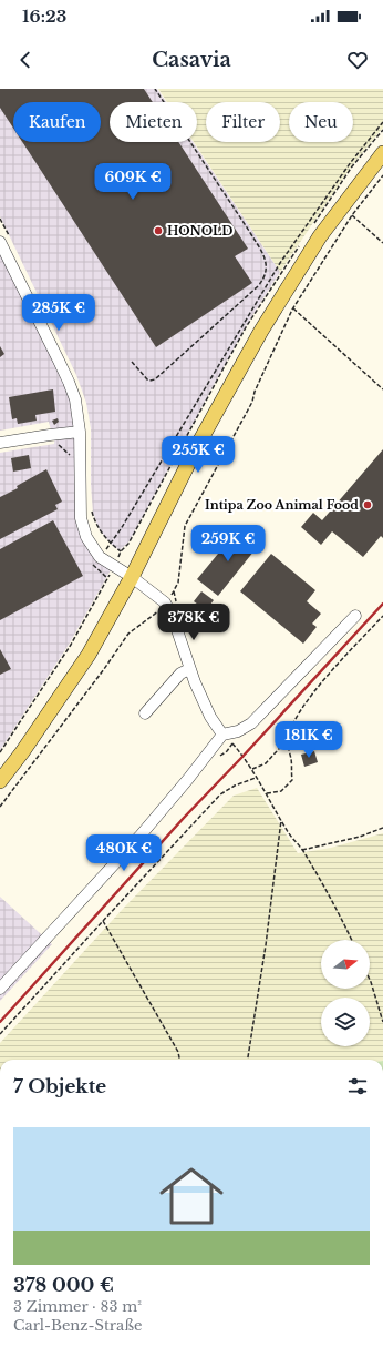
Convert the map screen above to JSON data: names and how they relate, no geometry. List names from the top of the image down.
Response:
{
  "places": ["HONOLD", "Intipa Zoo Animal Food"],
  "north": "right",
  "page": {
    "status": "16:23",
    "header": "Casavia",
    "chip": [
      "Kaufen",
      "Mieten",
      "Filter",
      "Neu"
    ],
    "price": [
      "609K €",
      "285K €",
      "255K €",
      "259K €",
      "378K €",
      "181K €",
      "480K €"
    ],
    "heading": "7 Objekte",
    "list": [
      {
        "name": "378 000 €",
        "note": "3 Zimmer · 83 m² · Carl-Benz-Straße"
      }
    ]
  }
}
